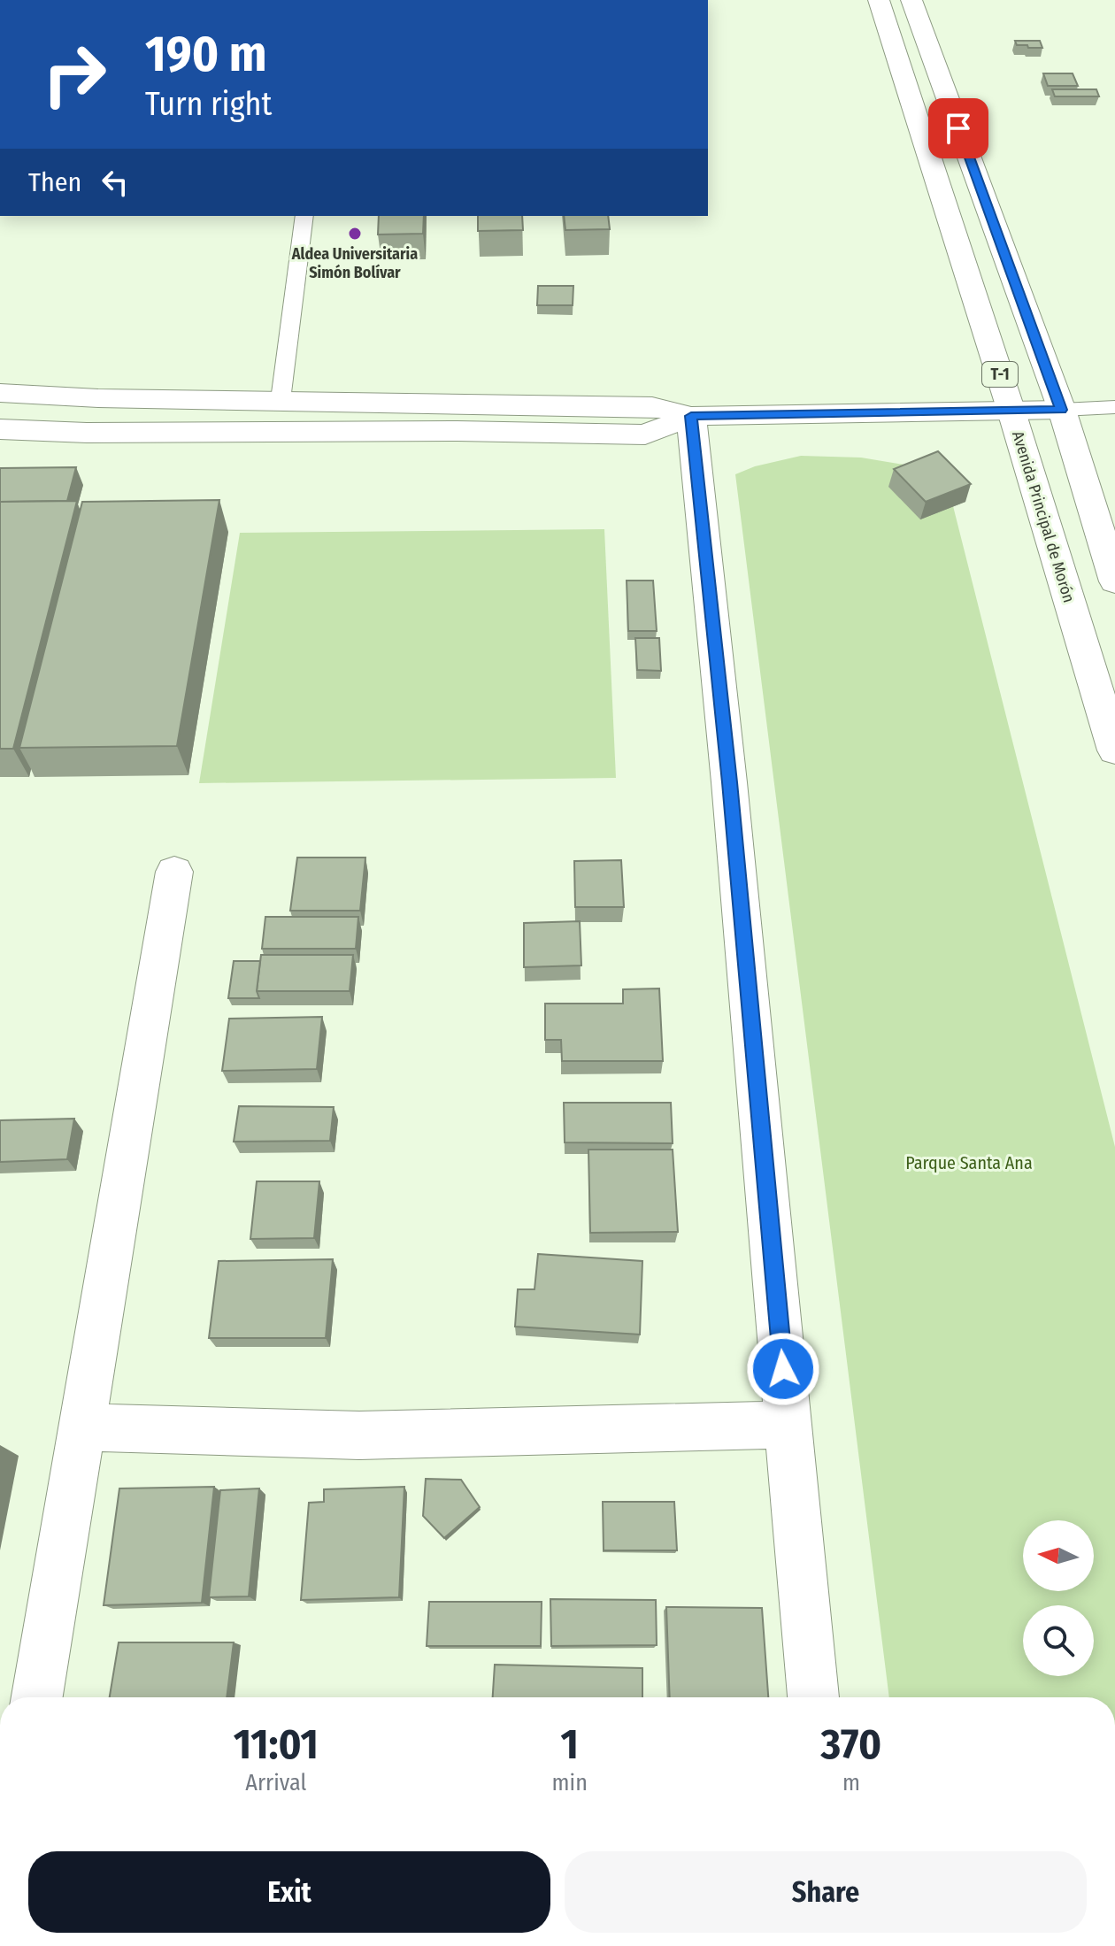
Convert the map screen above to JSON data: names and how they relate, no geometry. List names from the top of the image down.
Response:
{
  "streets": {
    "street": ["T-1", "Avenida Principal de Morón"]
  },
  "parks": ["Parque Santa Ana"],
  "places": ["Aldea Universitaria Simón Bolívar"],
  "north": "left",
  "page": {
    "turn": ["190 m", "Turn right"],
    "then": "Then",
    "eta": [
      "11:01",
      "Arrival",
      "1",
      "min",
      "370",
      "m"
    ],
    "buttons": ["Exit", "Share"]
  }
}
